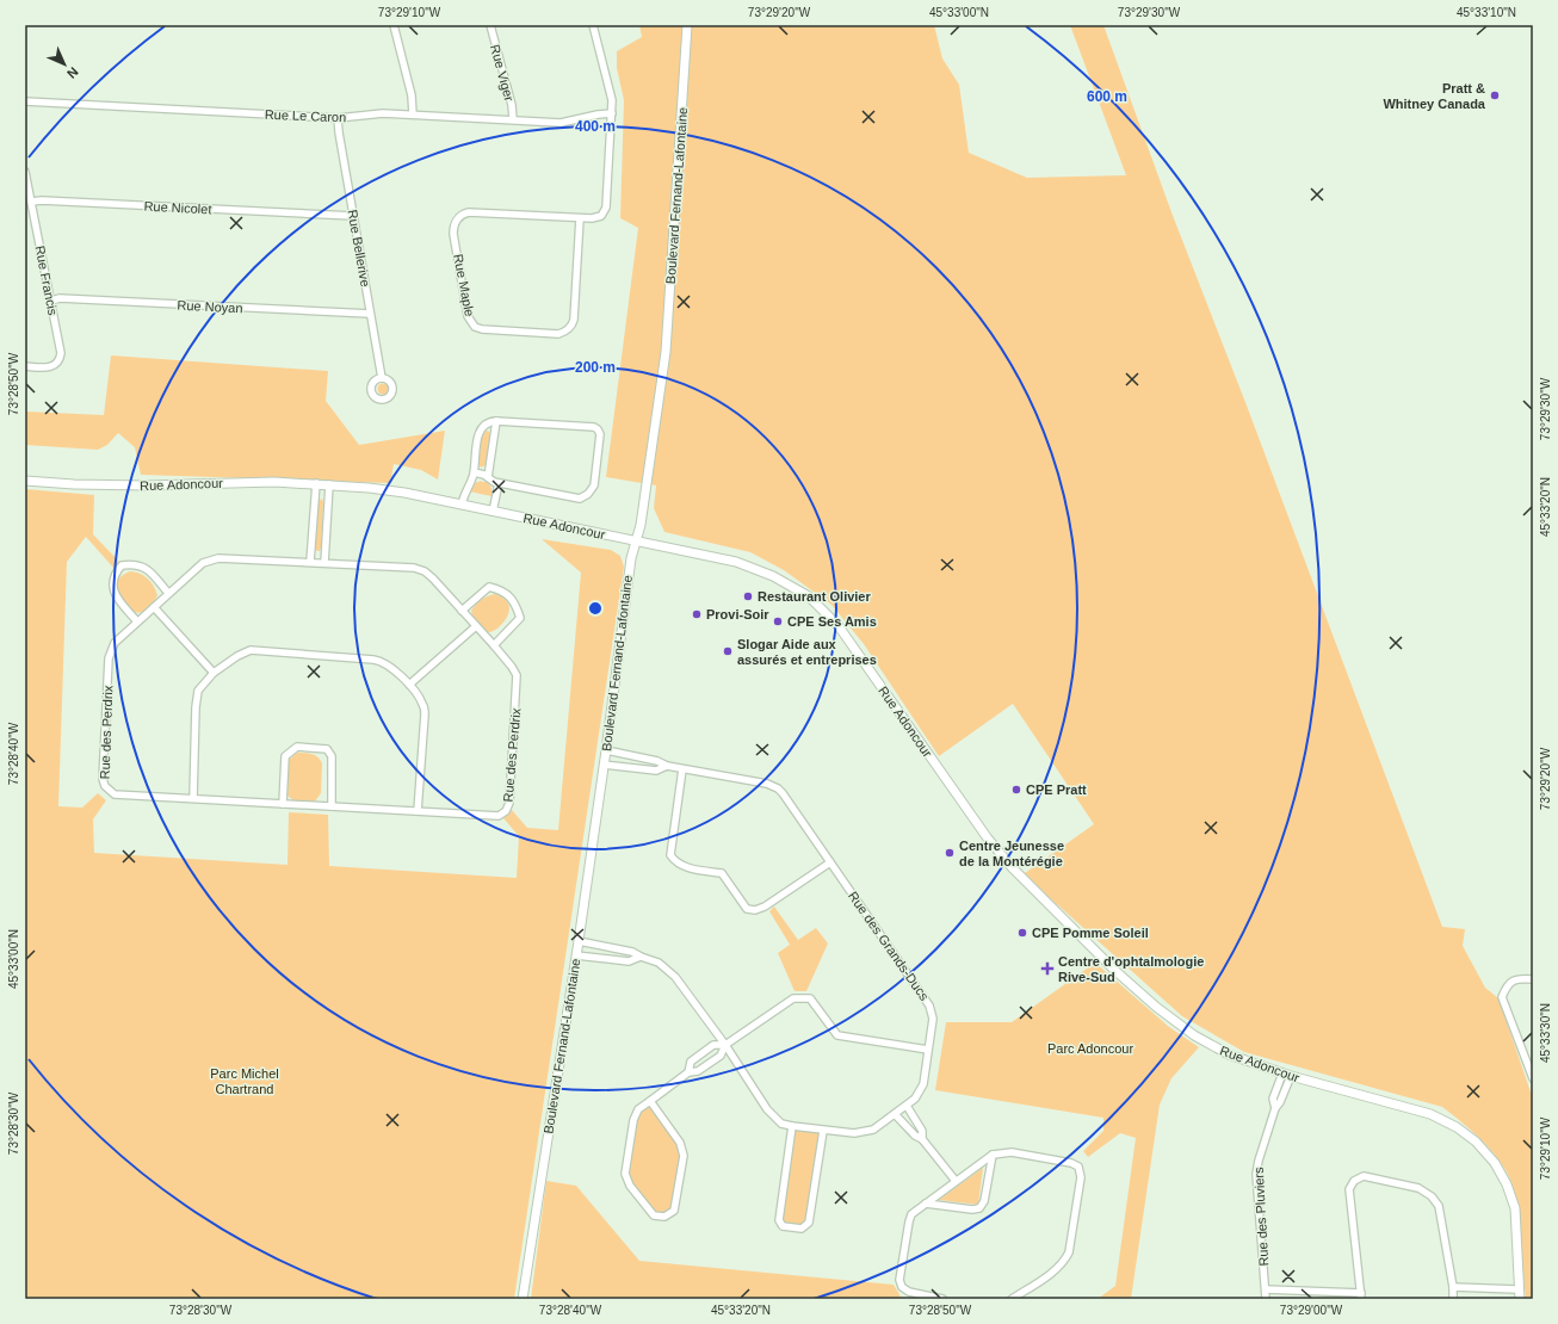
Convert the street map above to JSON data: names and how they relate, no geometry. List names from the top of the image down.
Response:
{
  "streets": {
    "street": [
      "Rue Viger",
      "Rue Le Caron",
      "Boulevard Fernand-Lafontaine",
      "Rue Nicolet",
      "Rue Bellerive",
      "Rue Francis",
      "Rue Maple",
      "Rue Noyan",
      "Rue Adoncour",
      "Rue des Perdrix",
      "Rue des Grands-Ducs",
      "Rue des Pluviers"
    ]
  },
  "crossings": [
    ["Rue Viger", "Rue Le Caron"],
    ["Rue Le Caron", "Rue Bellerive"],
    ["Rue Le Caron", "Rue Maple"],
    ["Boulevard Fernand-Lafontaine", "Rue Adoncour"],
    ["Boulevard Fernand-Lafontaine", "Rue des Grands-Ducs"],
    ["Rue Nicolet", "Rue Bellerive"],
    ["Rue Nicolet", "Rue Francis"],
    ["Rue Bellerive", "Rue Noyan"],
    ["Rue Francis", "Rue Noyan"],
    ["Rue Adoncour", "Rue des Pluviers"]
  ],
  "parks": ["Parc Adoncour", "Parc Michel Chartrand"],
  "places": {
    "other": [
      "Pratt & Whitney Canada",
      "Restaurant Olivier",
      "Provi-Soir",
      "CPE Ses Amis",
      "Slogar Aide aux assurés et entreprises",
      "CPE Pratt",
      "Centre Jeunesse de la Montérégie",
      "CPE Pomme Soleil"
    ],
    "health": ["Centre d'ophtalmologie Rive-Sud"]
  },
  "north": "bottom right",
  "coordinates": [
    "73°29'10\"W",
    "73°29'20\"W",
    "45°33'00\"N",
    "73°29'30\"W",
    "45°33'10\"N",
    "73°28'50\"W",
    "45°33'20\"N",
    "73°28'40\"W",
    "45°33'30\"N",
    "73°28'30\"W",
    "73°29'00\"W"
  ],
  "rings": ["600 m", "400 m", "200 m"]
}
